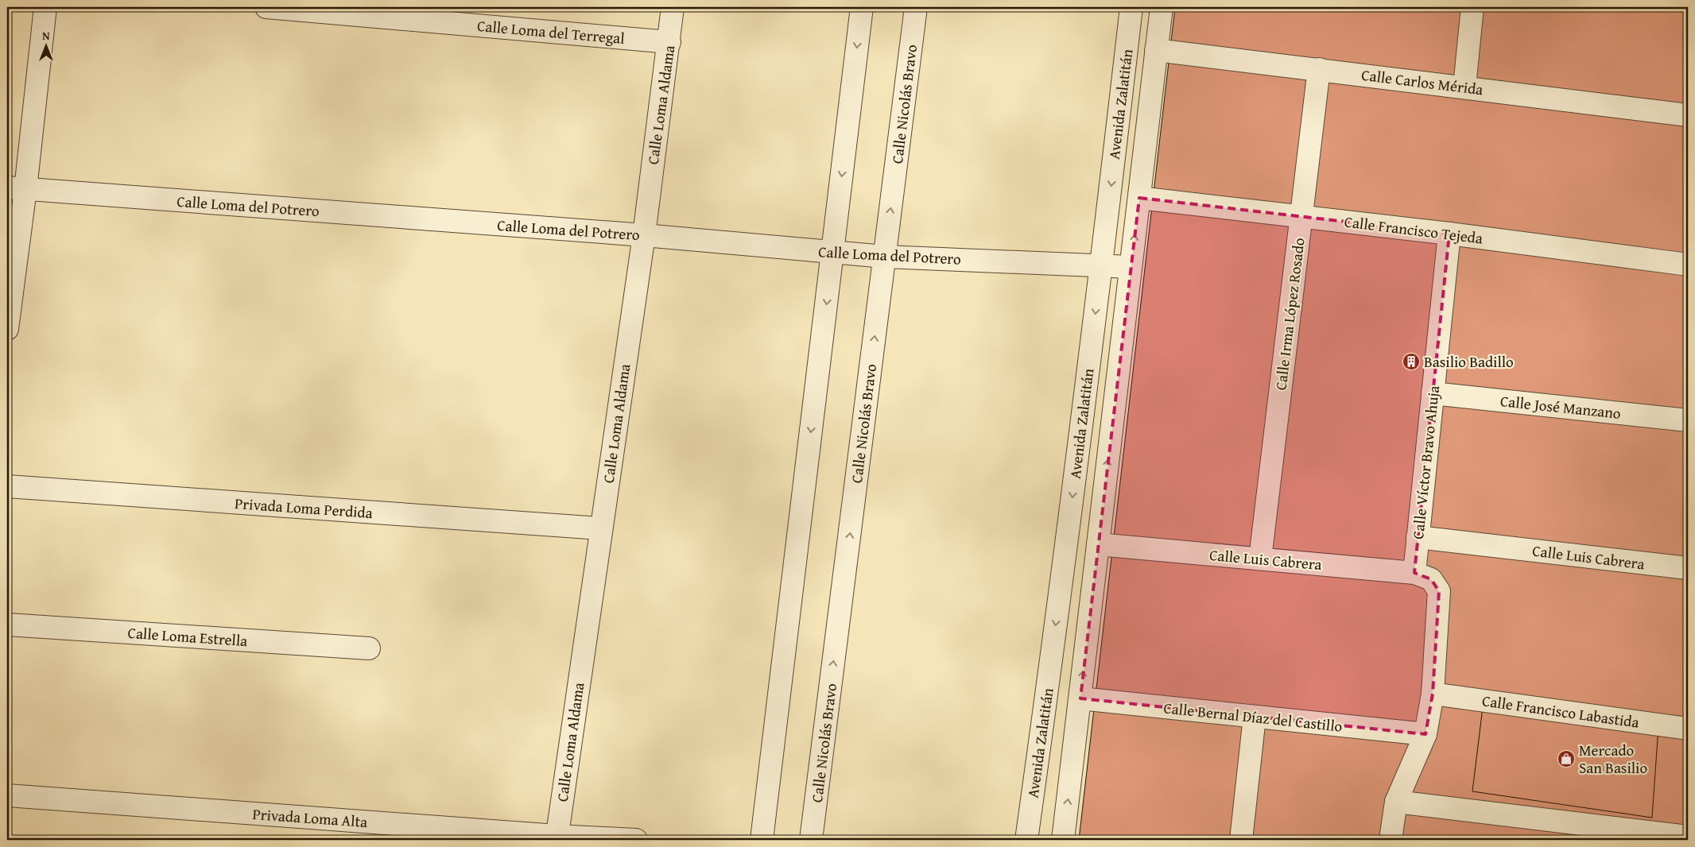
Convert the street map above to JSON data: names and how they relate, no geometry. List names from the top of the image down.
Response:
{
  "streets": {
    "street": [
      "Calle Loma del Terregal",
      "Calle Carlos Mérida",
      "Calle Nicolás Bravo",
      "Avenida Zalatitán",
      "Calle Loma Aldama",
      "Calle Loma del Potrero",
      "Calle Francisco Tejeda",
      "Calle Irma López Rosado",
      "Calle José Manzano",
      "Calle Víctor Bravo Ahuja",
      "Privada Loma Perdida",
      "Calle Luis Cabrera",
      "Calle Loma Estrella",
      "Calle Francisco Labastida",
      "Calle Bernal Díaz del Castillo",
      "Privada Loma Alta"
    ]
  },
  "crossings": [
    ["Calle Loma del Terregal", "Calle Loma Aldama"],
    ["Calle Carlos Mérida", "Avenida Zalatitán"],
    ["Calle Carlos Mérida", "Calle Irma López Rosado"],
    ["Calle Nicolás Bravo", "Calle Loma del Potrero"],
    ["Avenida Zalatitán", "Calle Loma del Potrero"],
    ["Avenida Zalatitán", "Calle Francisco Tejeda"],
    ["Avenida Zalatitán", "Calle Luis Cabrera"],
    ["Avenida Zalatitán", "Calle Bernal Díaz del Castillo"],
    ["Calle Loma Aldama", "Calle Loma del Potrero"],
    ["Calle Loma Aldama", "Privada Loma Perdida"],
    ["Calle Loma Aldama", "Privada Loma Alta"],
    ["Calle Francisco Tejeda", "Calle Irma López Rosado"],
    ["Calle Francisco Tejeda", "Calle Víctor Bravo Ahuja"],
    ["Calle Irma López Rosado", "Calle Luis Cabrera"],
    ["Calle José Manzano", "Calle Víctor Bravo Ahuja"],
    ["Calle Víctor Bravo Ahuja", "Calle Luis Cabrera"],
    ["Calle Víctor Bravo Ahuja", "Calle Francisco Labastida"],
    ["Calle Víctor Bravo Ahuja", "Calle Bernal Díaz del Castillo"]
  ],
  "places": {
    "building": ["Basilio Badillo"],
    "shop": ["Mercado San Basilio"]
  },
  "north": "top"
}
